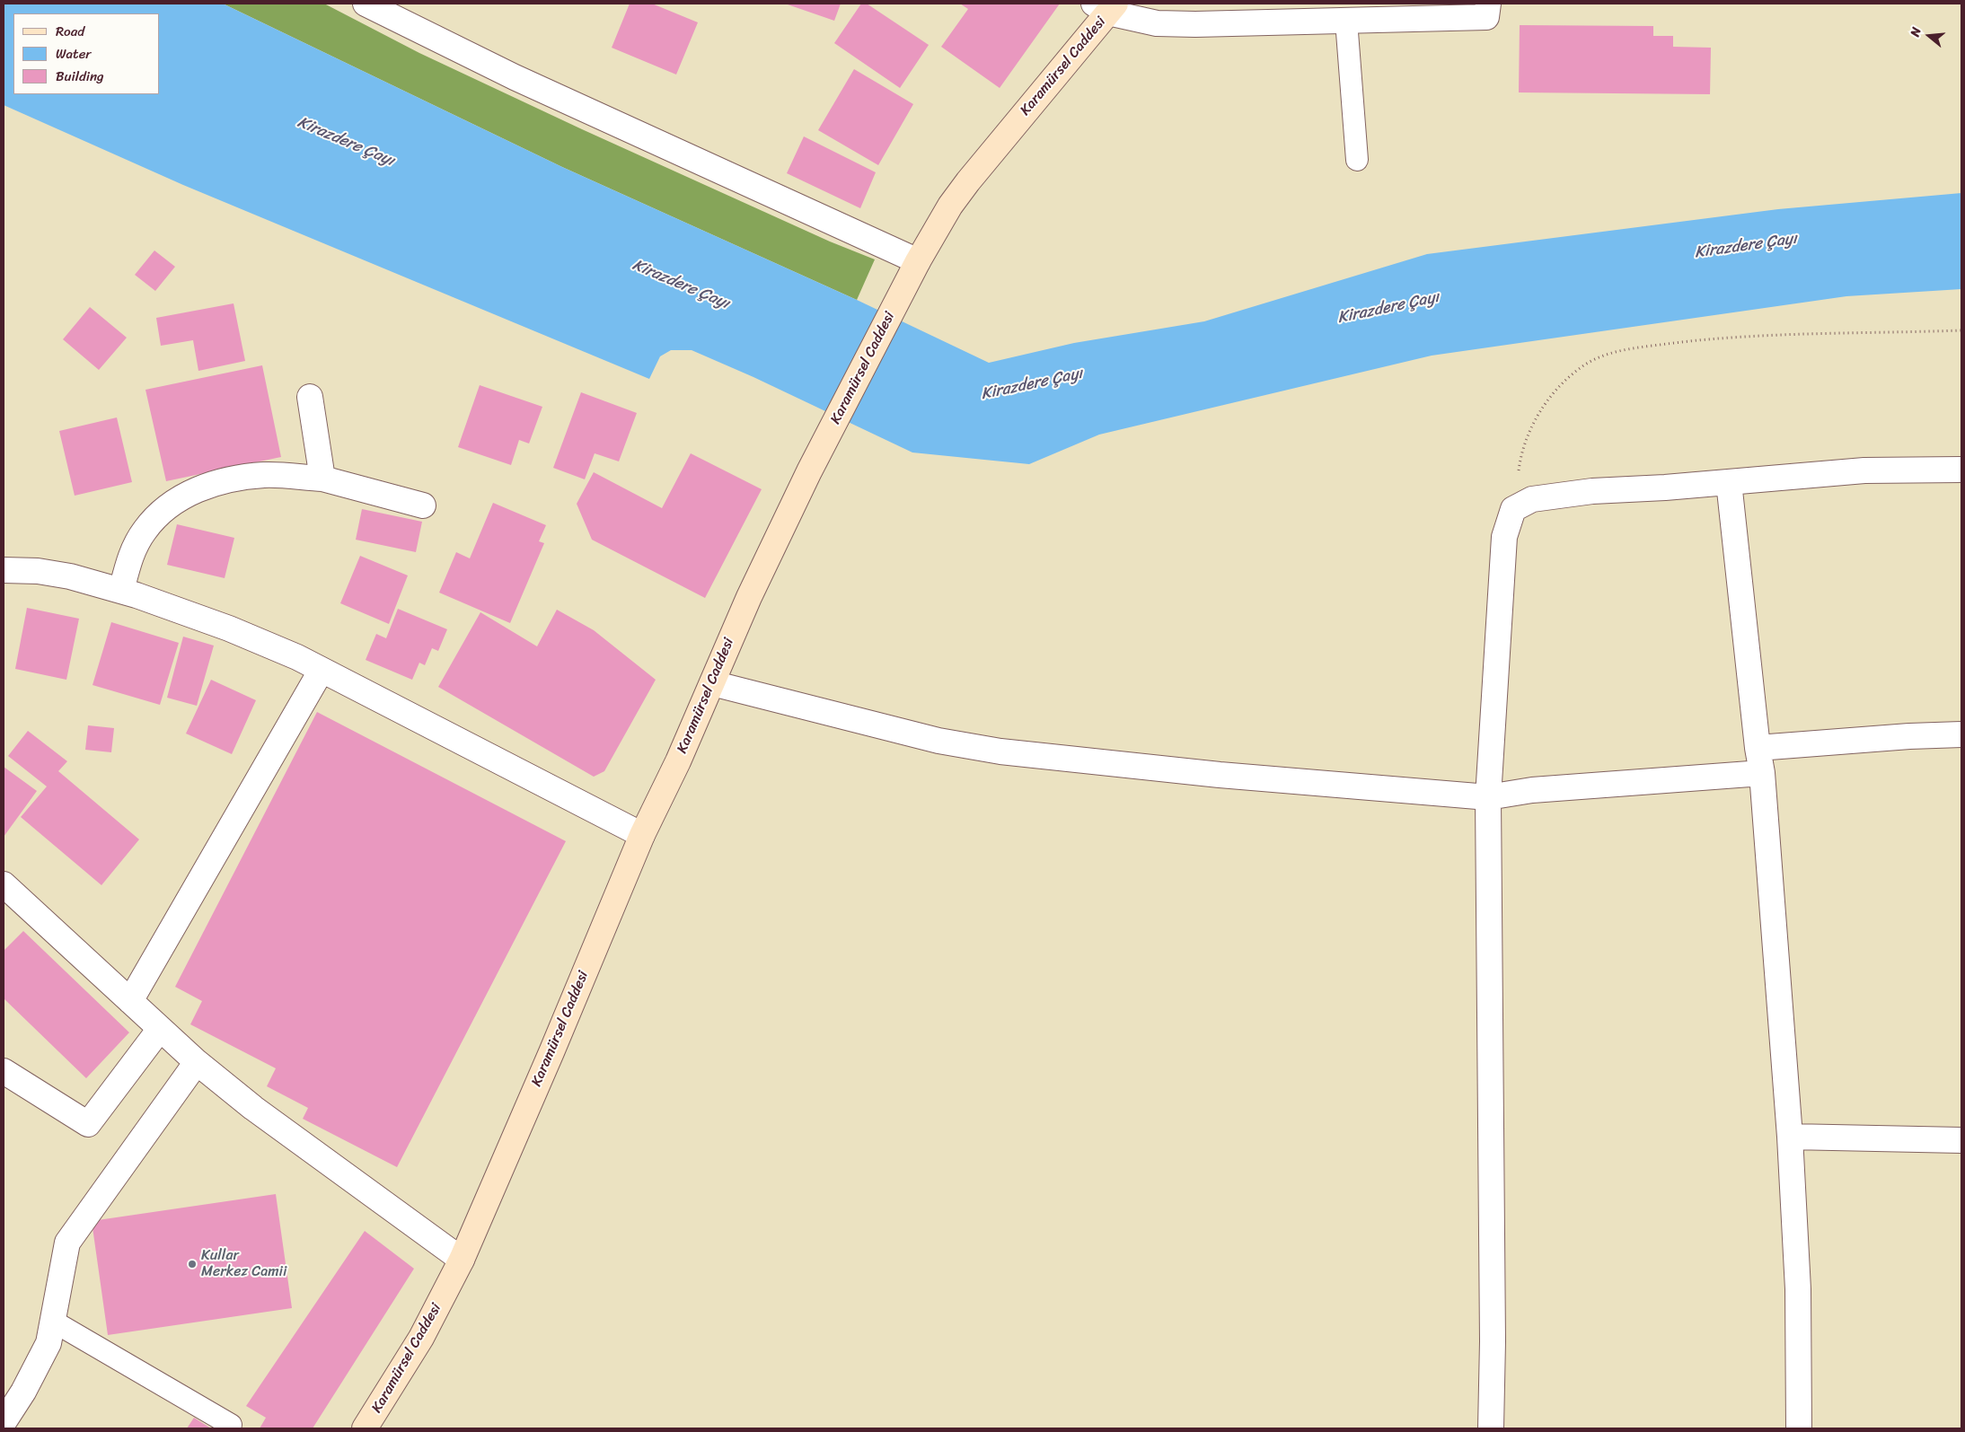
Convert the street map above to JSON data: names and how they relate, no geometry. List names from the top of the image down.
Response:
{
  "streets": {
    "main road": ["Karamürsel Caddesi"]
  },
  "water": ["Kirazdere Çayı"],
  "places": ["Kullar Merkez Camii"],
  "legend": ["Road", "Water", "Building"],
  "north": "left"
}
